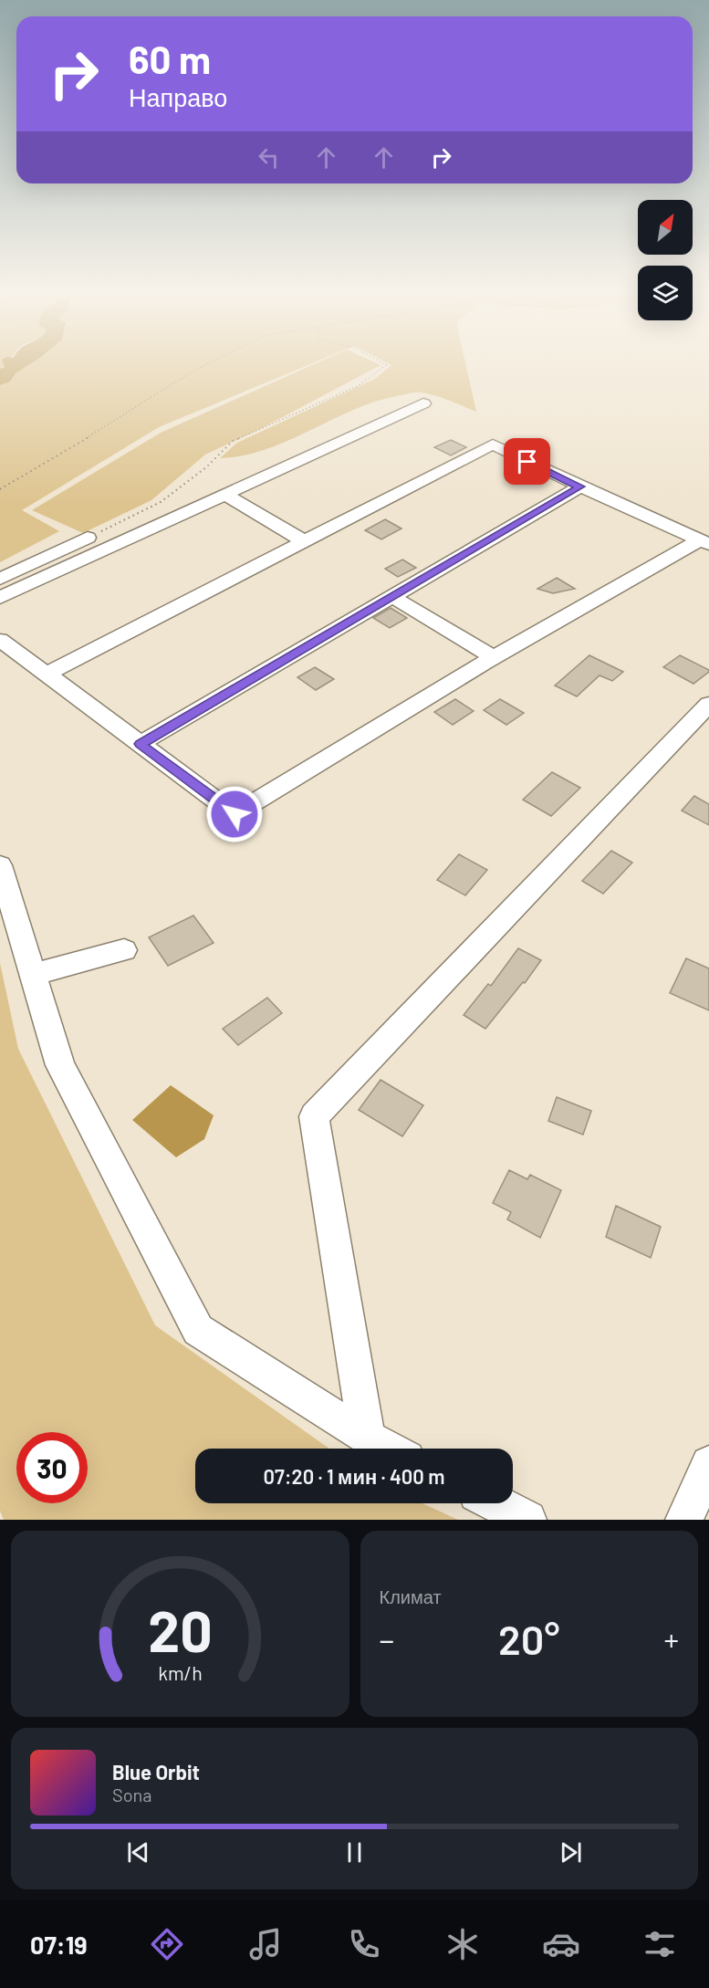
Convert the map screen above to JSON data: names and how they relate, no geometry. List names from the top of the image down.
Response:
{
  "north": "top right",
  "page": {
    "turn": ["60 m", "Направо"],
    "limit": "30",
    "trip": "07:20 · 1 мин · 400 m",
    "tile": "Климат",
    "heat": ["−", "20°", "+"],
    "song": ["Blue Orbit", "Sona"],
    "tabs": "07:19",
    "gauge": ["20", "km/h"]
  }
}
